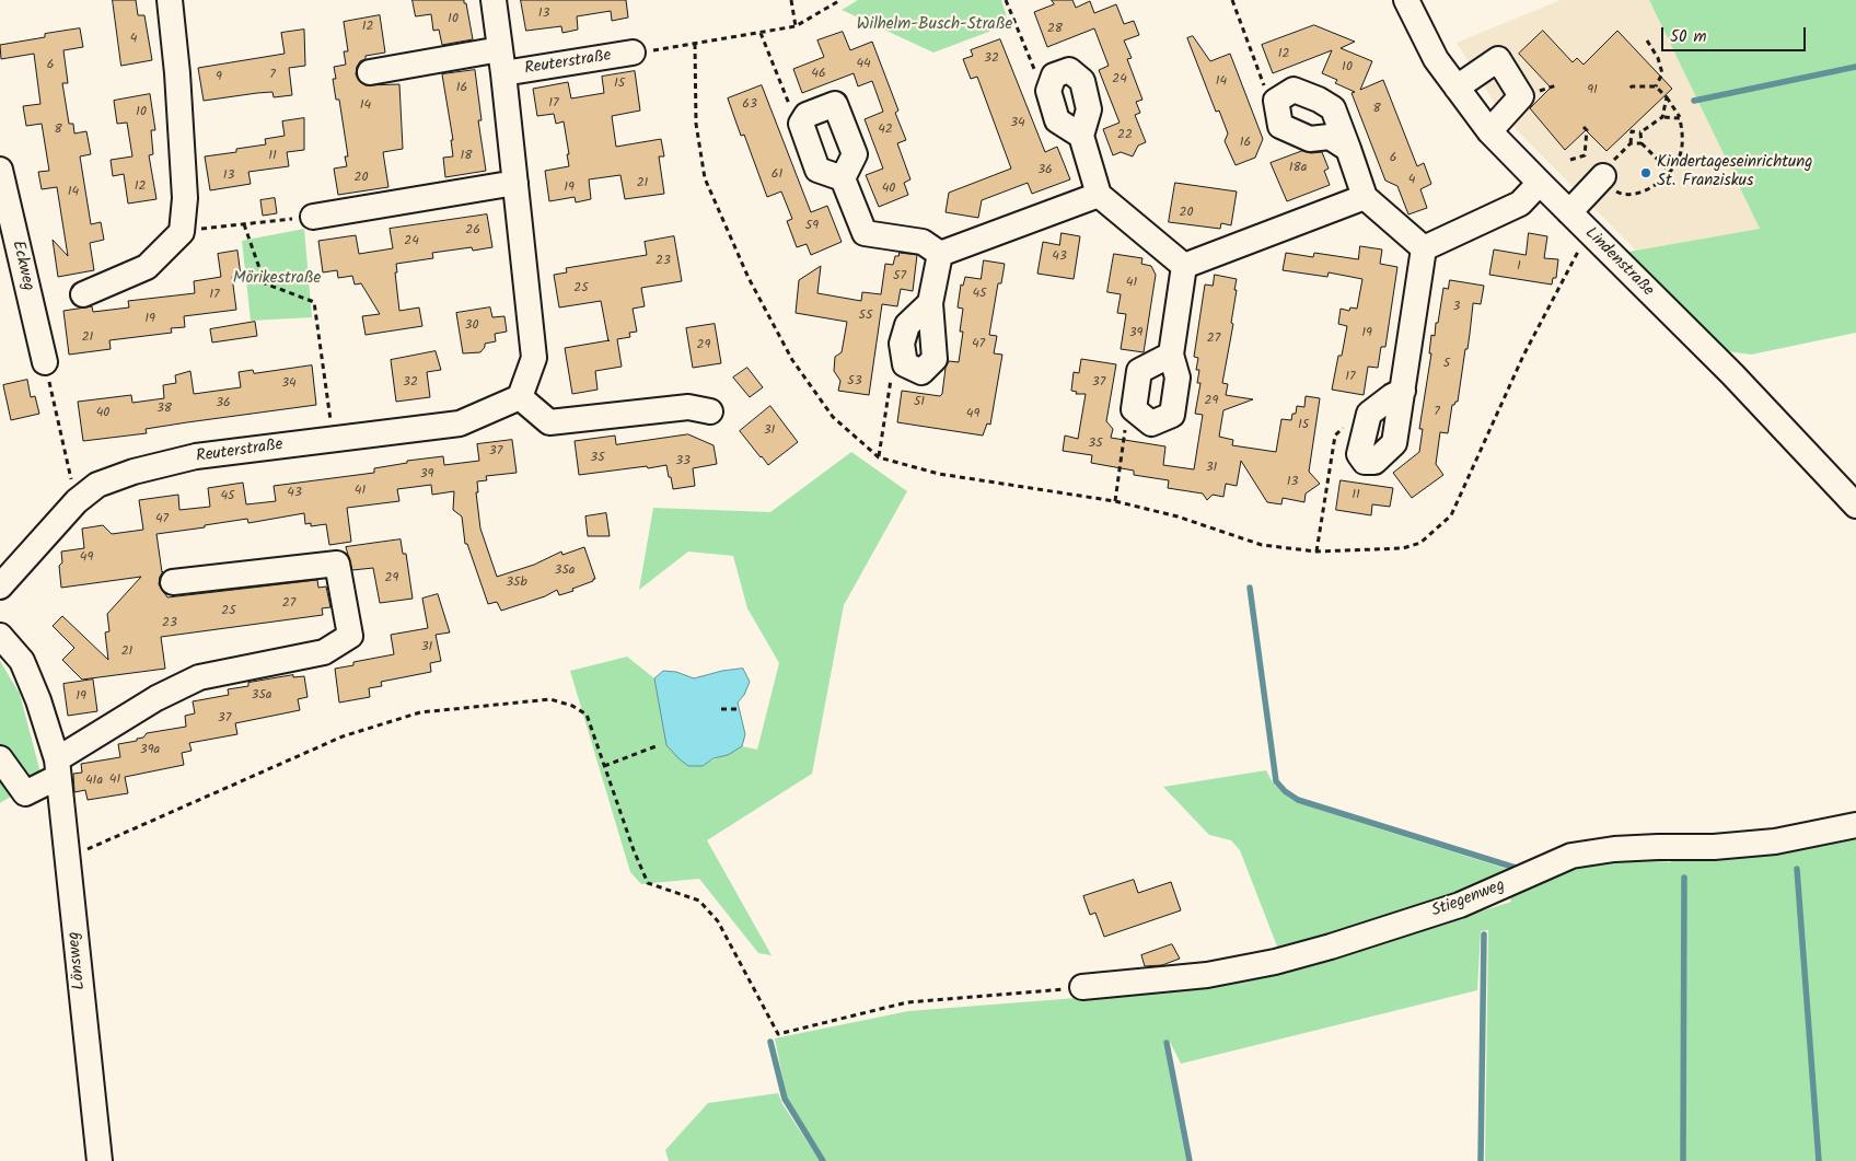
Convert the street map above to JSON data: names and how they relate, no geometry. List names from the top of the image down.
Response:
{
  "streets": {
    "street": [
      "Reuterstraße",
      "Lindenstraße",
      "Eckweg",
      "Stiegenweg",
      "Lönsweg"
    ]
  },
  "parks": ["Wilhelm-Busch-Straße", "Mörikestraße"],
  "places": ["Kindertageseinrichtung St. Franziskus"],
  "house_numbers": [
    "13",
    "10",
    "12",
    "28",
    "4",
    "12",
    "32",
    "44",
    "6",
    "10",
    "46",
    "7",
    "9",
    "24",
    "14",
    "15",
    "16",
    "91",
    "17",
    "63",
    "14",
    "8",
    "10",
    "34",
    "8",
    "42",
    "22",
    "16",
    "11",
    "18",
    "6",
    "18a",
    "36",
    "61",
    "13",
    "20",
    "4",
    "21",
    "12",
    "19",
    "40",
    "14",
    "20",
    "59",
    "26",
    "24",
    "43",
    "23",
    "1",
    "57",
    "41",
    "25",
    "45",
    "17",
    "3",
    "55",
    "19",
    "30",
    "39",
    "19",
    "21",
    "27",
    "47",
    "29",
    "5",
    "17",
    "53",
    "32",
    "37",
    "34",
    "29",
    "51",
    "36",
    "38",
    "7",
    "40",
    "49",
    "15",
    "31",
    "35",
    "37",
    "35",
    "33",
    "31",
    "39",
    "13",
    "41",
    "43",
    "11",
    "45",
    "47",
    "49",
    "35a",
    "29",
    "35b",
    "27",
    "25",
    "23",
    "31",
    "21",
    "35a",
    "19",
    "37",
    "39a",
    "41",
    "41a"
  ],
  "scale_bar": "50 m"
}
